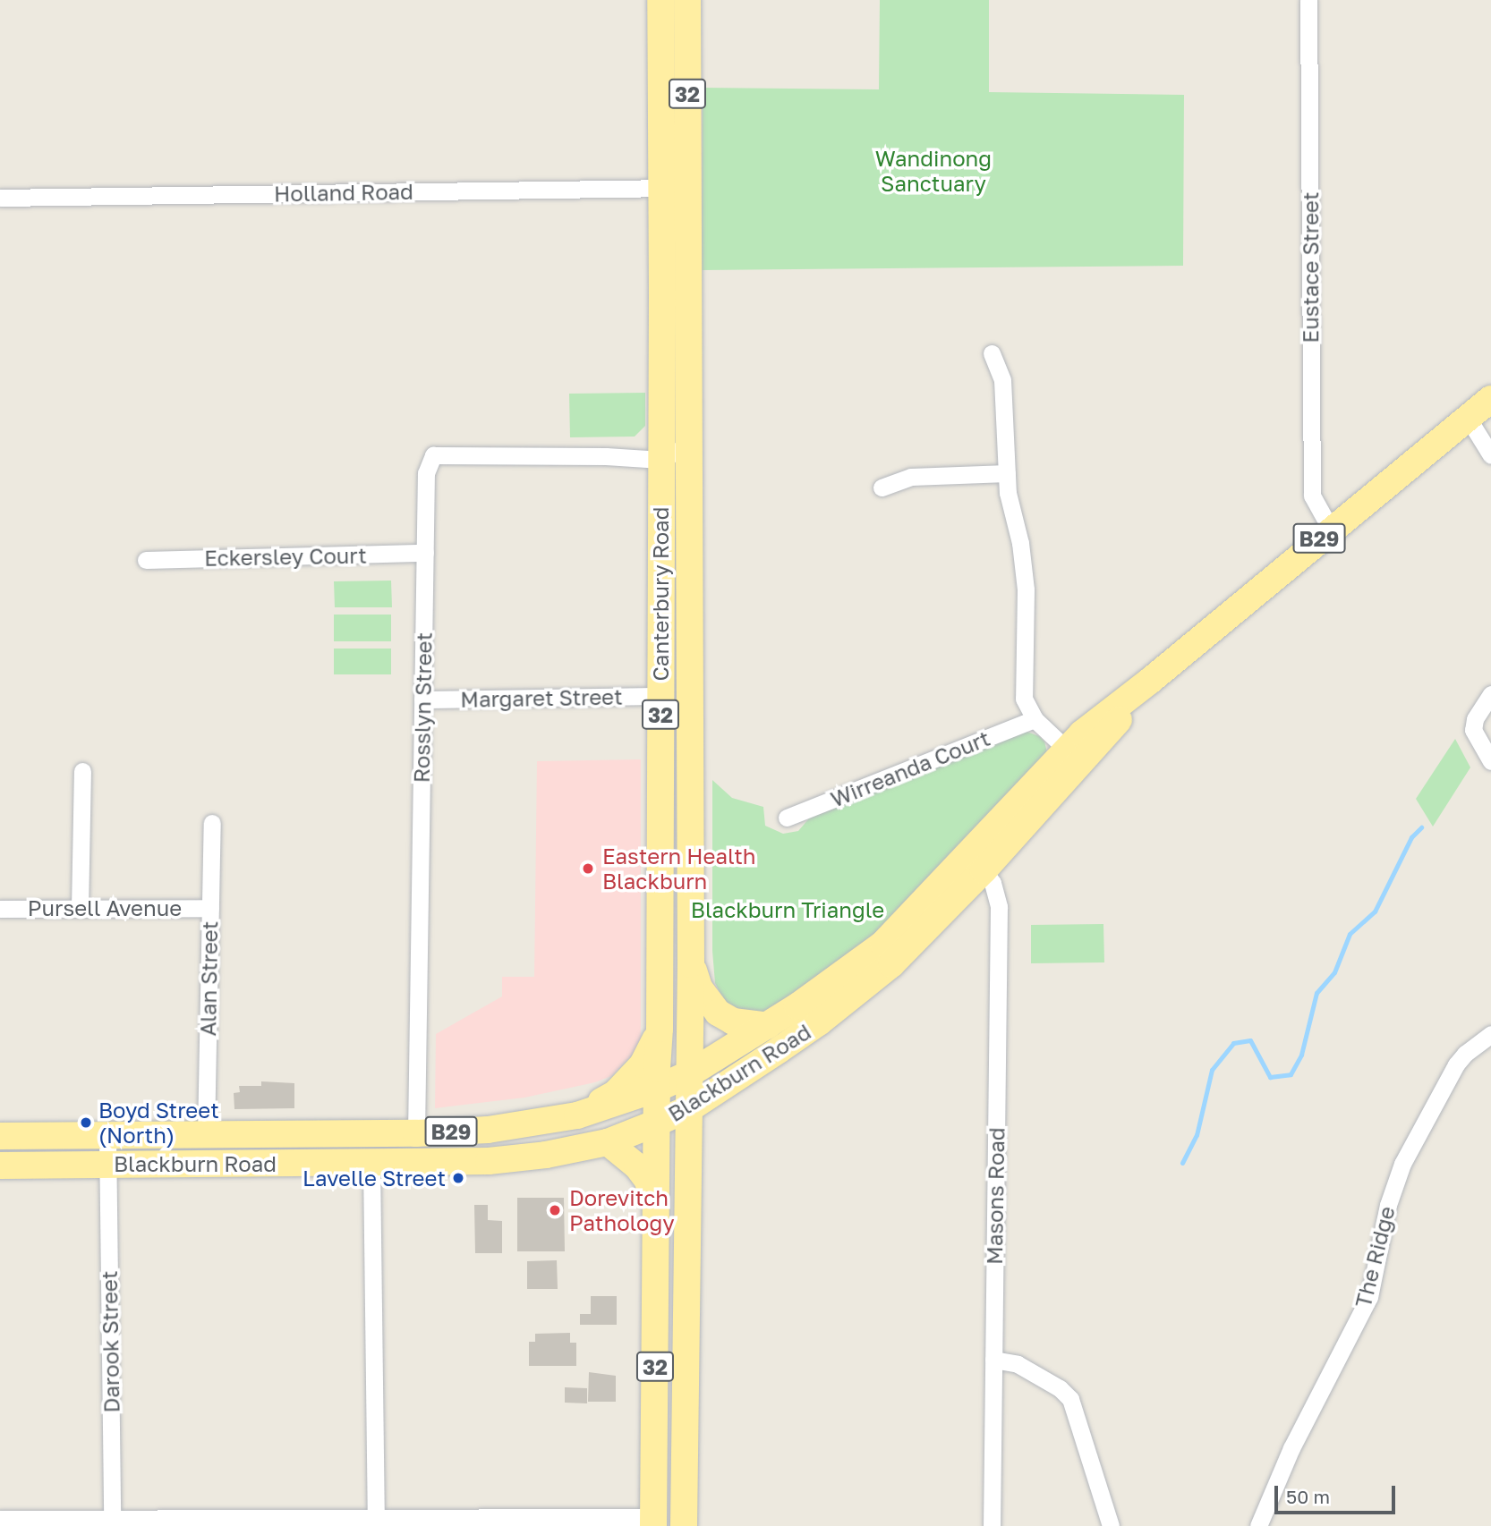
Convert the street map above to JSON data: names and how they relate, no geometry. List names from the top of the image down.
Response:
{
  "streets": {
    "main road": [
      "32",
      "B29",
      "Canterbury Road",
      "Blackburn Road"
    ],
    "street": [
      "Holland Road",
      "Eustace Street",
      "Eckersley Court",
      "Margaret Street",
      "Rosslyn Street",
      "Wirreanda Court",
      "Pursell Avenue",
      "Alan Street",
      "Masons Road",
      "The Ridge",
      "Darook Street"
    ]
  },
  "crossings": [
    ["Holland Road", "Canterbury Road"],
    ["Eustace Street", "Blackburn Road"],
    ["Eckersley Court", "Rosslyn Street"],
    ["Canterbury Road", "Margaret Street"],
    ["Canterbury Road", "Rosslyn Street"],
    ["Canterbury Road", "Blackburn Road"],
    ["Margaret Street", "Rosslyn Street"],
    ["Rosslyn Street", "Blackburn Road"],
    ["Pursell Avenue", "Alan Street"],
    ["Alan Street", "Blackburn Road"],
    ["Blackburn Road", "Masons Road"],
    ["Blackburn Road", "Darook Street"]
  ],
  "parks": ["Wandinong Sanctuary", "Blackburn Triangle"],
  "places": [
    "Eastern Health Blackburn",
    "Boyd Street (North)",
    "Lavelle Street",
    "Dorevitch Pathology"
  ],
  "scale_bar": "50 m"
}
